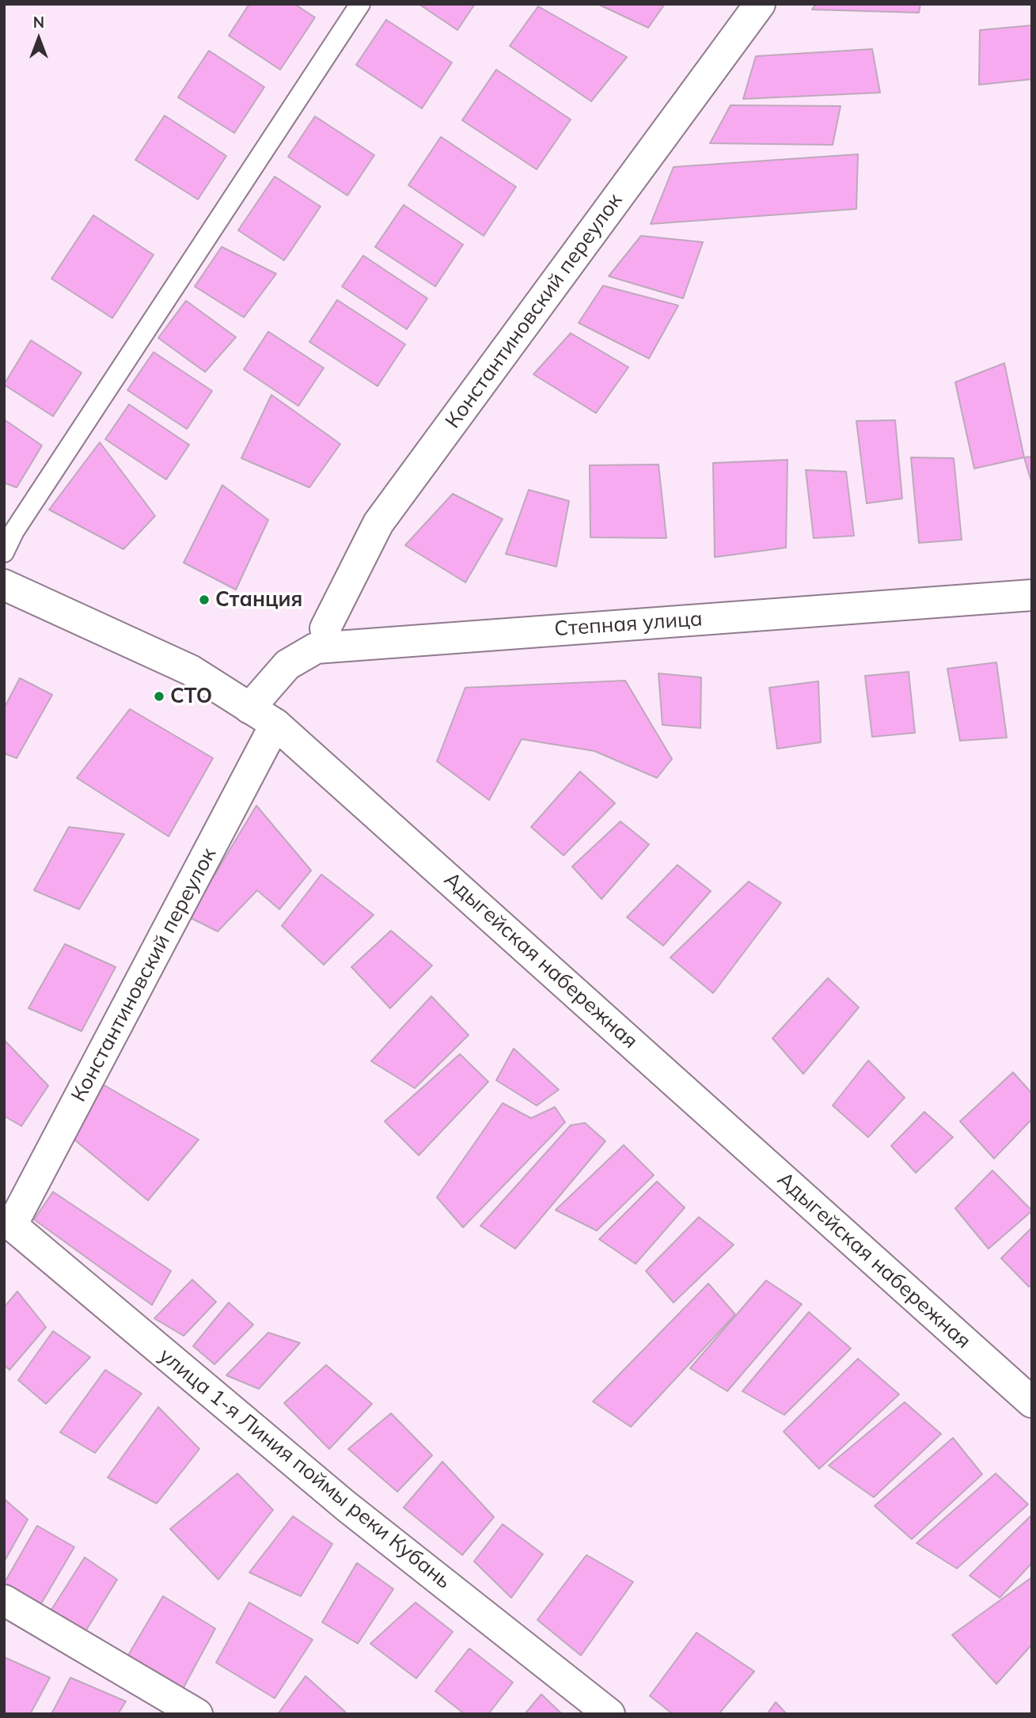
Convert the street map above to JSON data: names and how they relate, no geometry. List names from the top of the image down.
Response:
{
  "streets": {
    "street": [
      "Константиновский переулок",
      "Степная улица",
      "Адыгейская набережная",
      "улица 1-я Линия поймы реки Кубань"
    ]
  },
  "crossings": [
    ["Константиновский переулок", "Адыгейская набережная"],
    ["Константиновский переулок", "улица 1-я Линия поймы реки Кубань"],
    ["Степная улица", "Адыгейская набережная"]
  ],
  "places": ["Станция", "СТО"],
  "north": "top"
}
